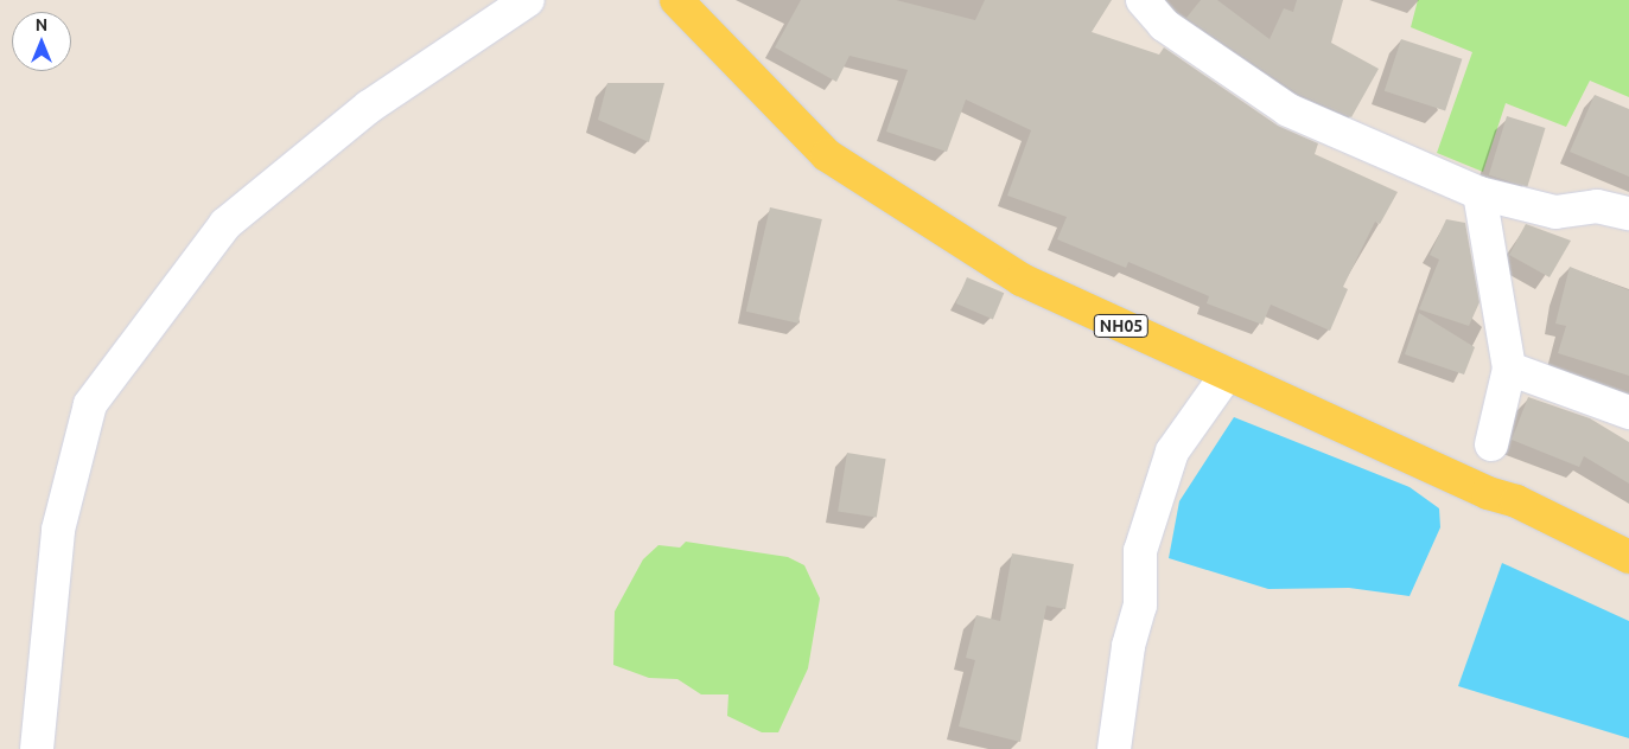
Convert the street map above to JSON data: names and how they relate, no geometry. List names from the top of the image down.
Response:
{
  "streets": {
    "main road": ["NH05"]
  },
  "north": "top"
}
